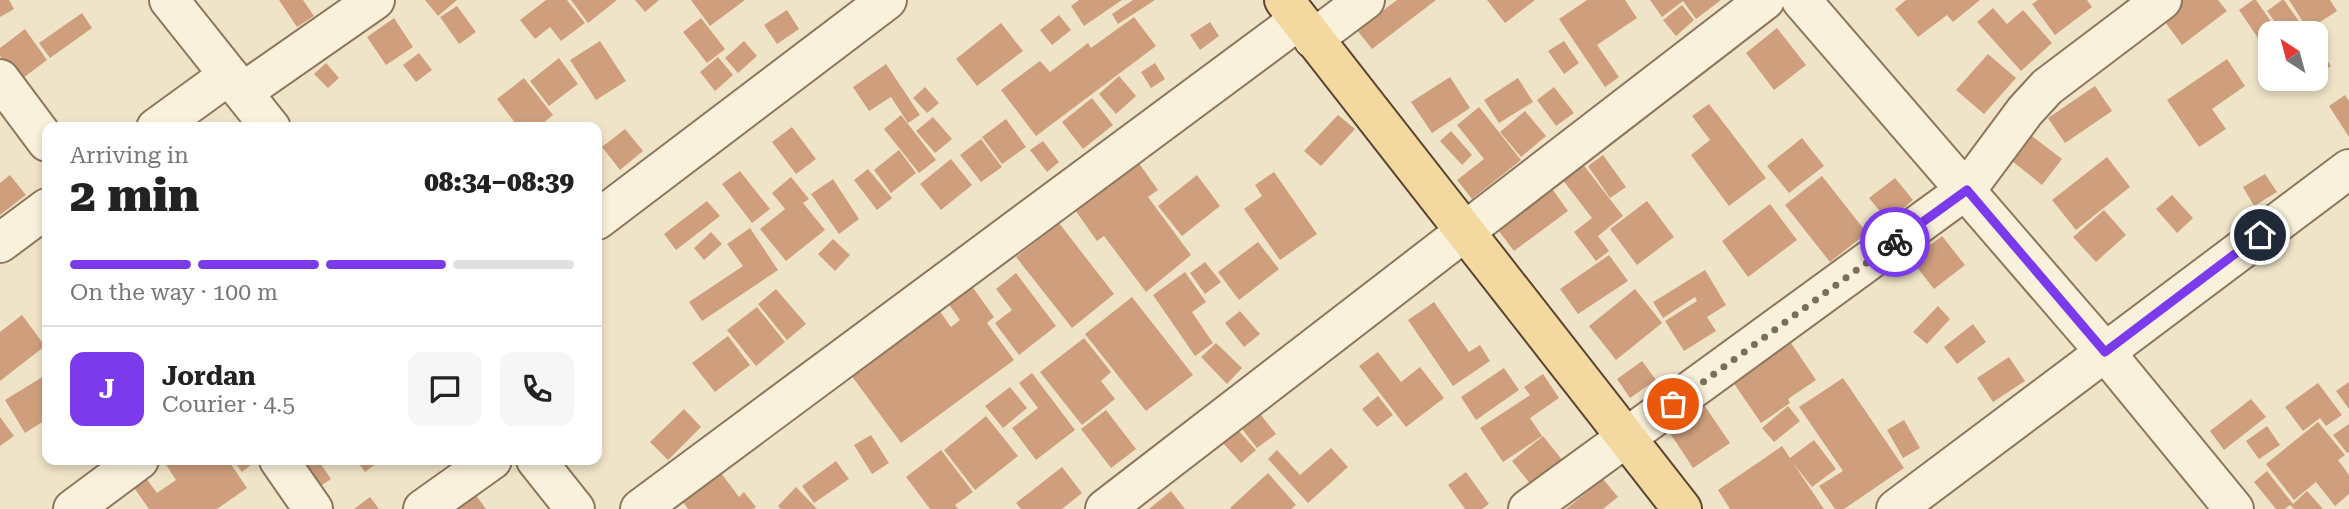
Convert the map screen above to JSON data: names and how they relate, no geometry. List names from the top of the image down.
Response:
{
  "north": "top left",
  "page": {
    "heading": ["2 min", "Arriving in", "08:34–08:39"],
    "panel": ["Jordan", "Courier · 4.5"],
    "bar": "On the way · 100 m",
    "round": "J"
  }
}
